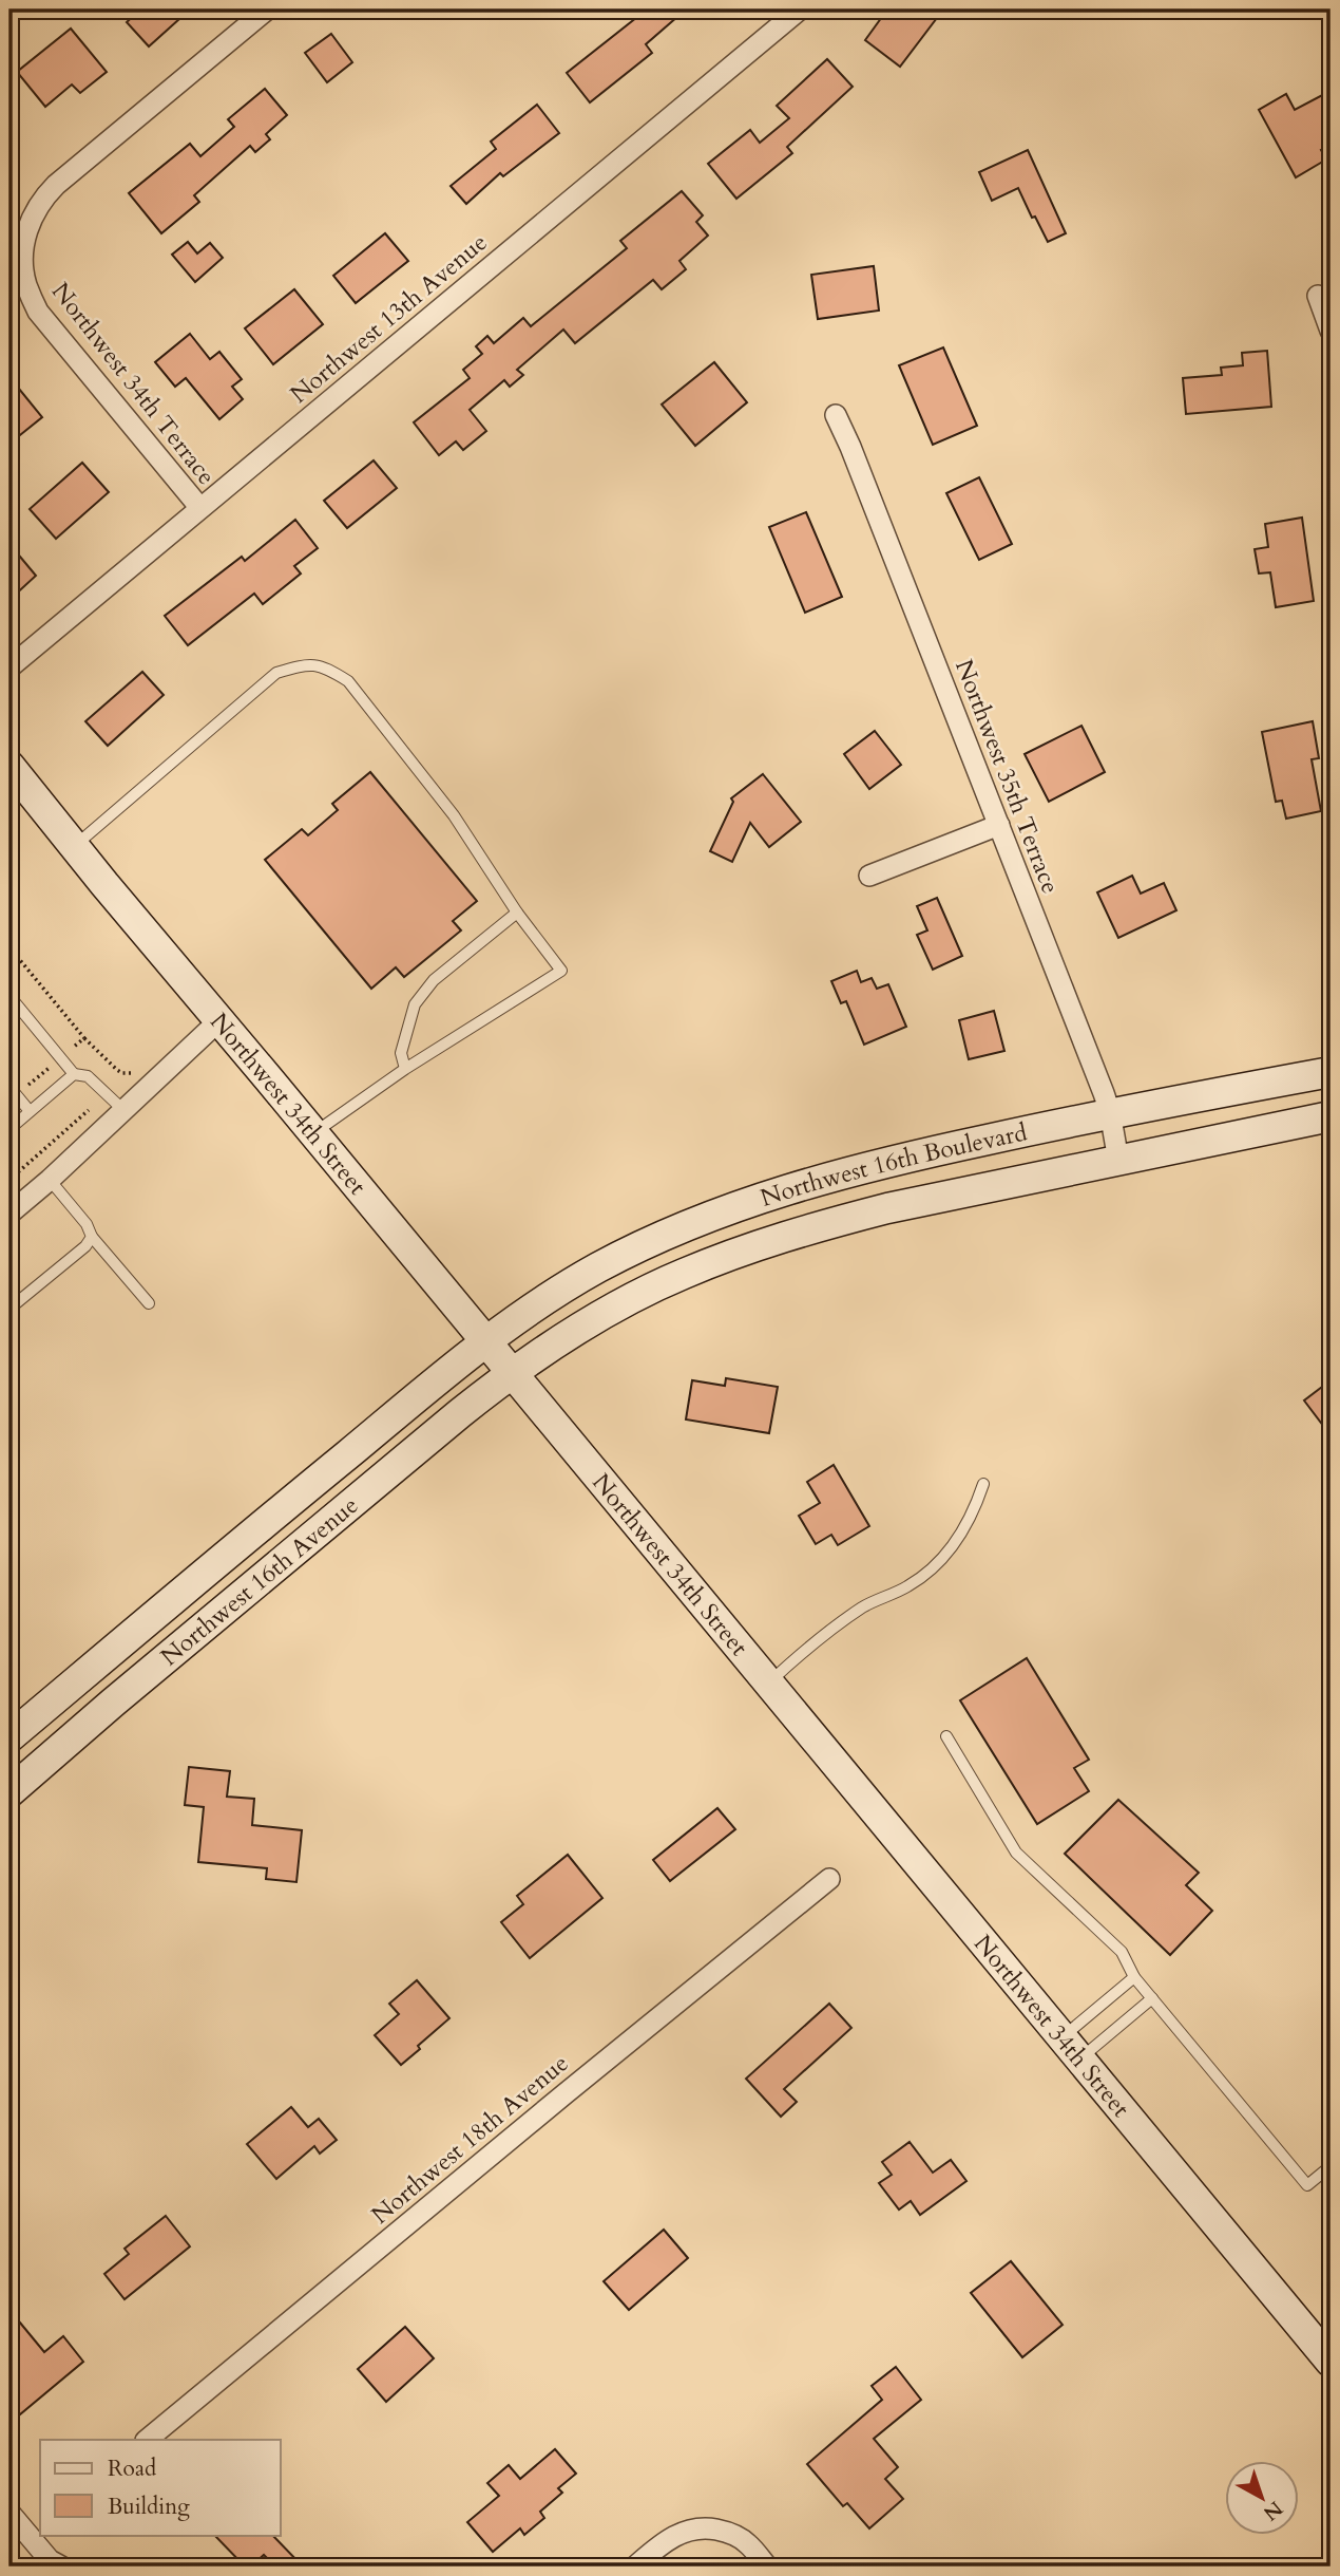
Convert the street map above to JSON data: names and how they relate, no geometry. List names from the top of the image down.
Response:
{
  "streets": {
    "main road": ["Northwest 34th Street", "Northwest 16th Boulevard", "Northwest 16th Avenue"],
    "street": [
      "Northwest 13th Avenue",
      "Northwest 34th Terrace",
      "Northwest 35th Terrace",
      "Northwest 18th Avenue"
    ]
  },
  "crossings": [
    ["Northwest 13th Avenue", "Northwest 34th Terrace"],
    ["Northwest 35th Terrace", "Northwest 16th Boulevard"],
    ["Northwest 34th Street", "Northwest 16th Boulevard"],
    ["Northwest 34th Street", "Northwest 16th Avenue"],
    ["Northwest 16th Boulevard", "Northwest 16th Avenue"]
  ],
  "legend": ["Road", "Building"],
  "north": "bottom right"
}
